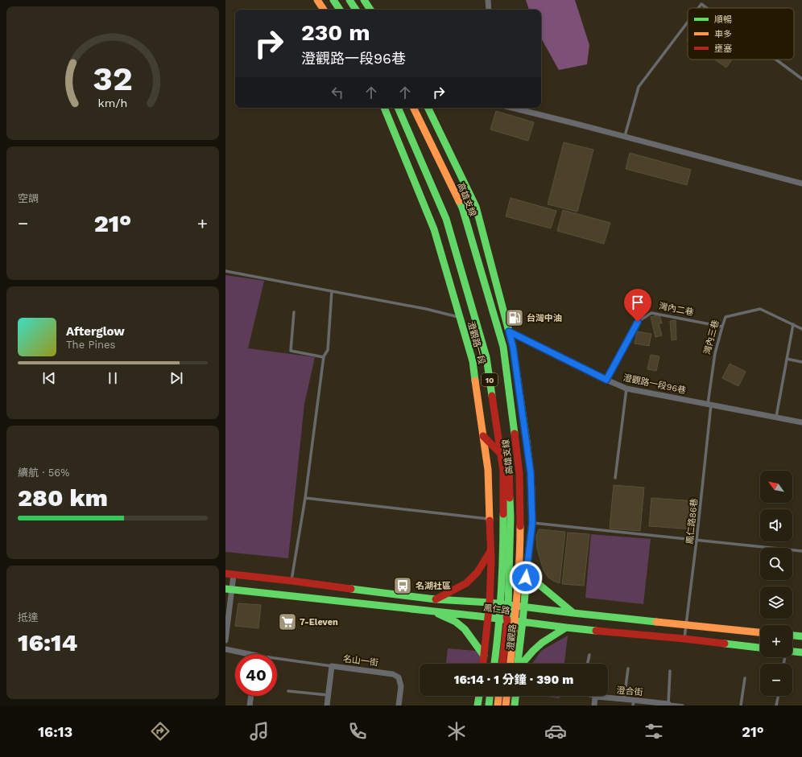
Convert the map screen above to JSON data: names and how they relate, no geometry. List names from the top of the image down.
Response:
{
  "streets": {
    "main road": [
      "高雄支線",
      "澄觀路一段",
      "10",
      "鳳仁路",
      "澄觀路"
    ],
    "street": ["澄觀路一段96巷", "名山一街", "澄合街"],
    "lane": ["灣內二巷", "灣內三巷", "鳳仁路86巷"]
  },
  "crossings": [
    ["灣內二巷", "灣內三巷"],
    ["灣內二巷", "澄觀路一段96巷"],
    ["灣內三巷", "澄觀路一段96巷"],
    ["灣內三巷", "鳳仁路86巷"],
    ["澄觀路一段", "鳳仁路"],
    ["澄觀路一段96巷", "鳳仁路86巷"],
    ["鳳仁路86巷", "鳳仁路"],
    ["鳳仁路", "澄觀路"]
  ],
  "places": {
    "fuel station": ["台灣中油"],
    "bus stop": ["名湖社區"],
    "supermarket": ["7-Eleven"]
  },
  "legend": ["順暢", "車多", "壅塞"],
  "north": "top left",
  "page": {
    "turn": ["230 m", "澄觀路一段96巷"],
    "tile": [
      "空調",
      ["續航 · 56%", "280 km"],
      ["抵達", "16:14"]
    ],
    "heat": ["−", "21°", "+"],
    "song": ["Afterglow", "The Pines"],
    "map_buttons": ["+", "−"],
    "limit": "40",
    "trip": "16:14 · 1 分鐘 · 390 m",
    "tabs": ["16:13", "21°"],
    "gauge": ["32", "km/h"]
  }
}
